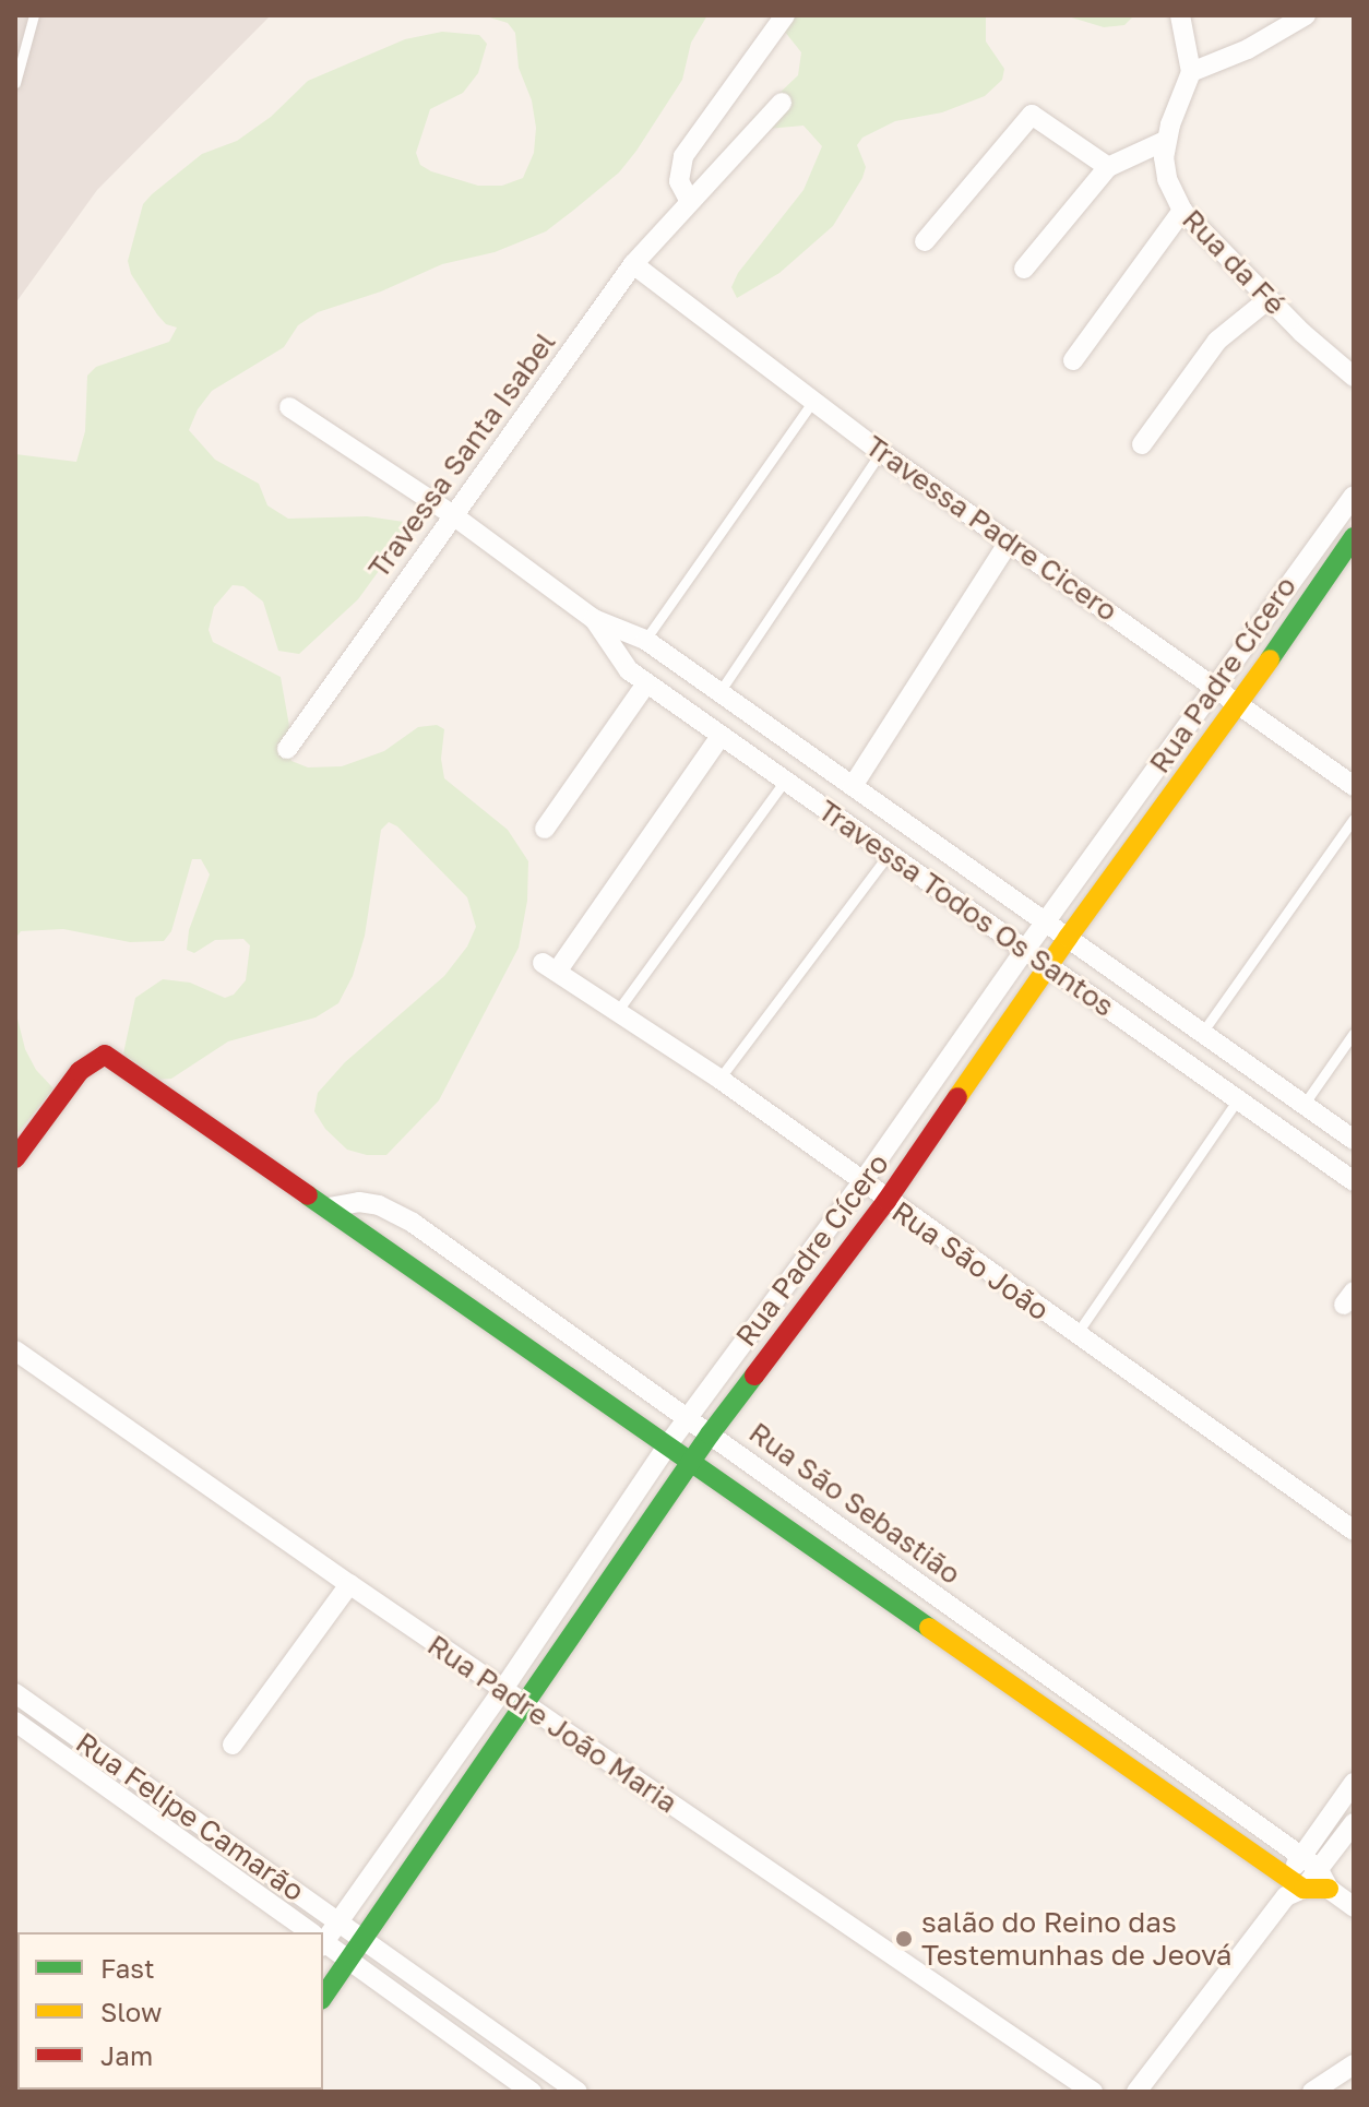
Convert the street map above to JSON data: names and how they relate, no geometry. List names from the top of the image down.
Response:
{
  "streets": {
    "street": [
      "Rua da Fé",
      "Travessa Santa Isabel",
      "Travessa Padre Cicero",
      "Rua Padre Cícero",
      "Travessa Todos Os Santos",
      "Rua São João",
      "Rua São Sebastião",
      "Rua Padre João Maria",
      "Rua Felipe Camarão"
    ]
  },
  "crossings": [
    ["Travessa Santa Isabel", "Travessa Padre Cicero"],
    ["Travessa Santa Isabel", "Travessa Todos Os Santos"],
    ["Travessa Padre Cicero", "Rua Padre Cícero"],
    ["Rua Padre Cícero", "Travessa Todos Os Santos"],
    ["Rua Padre Cícero", "Rua São João"],
    ["Rua Padre Cícero", "Rua São Sebastião"],
    ["Rua Padre Cícero", "Rua Padre João Maria"],
    ["Rua Padre Cícero", "Rua Felipe Camarão"],
    ["Travessa Todos Os Santos", "Rua São João"]
  ],
  "places": ["salão do Reino das Testemunhas de Jeová"],
  "legend": ["Fast", "Slow", "Jam"]
}
